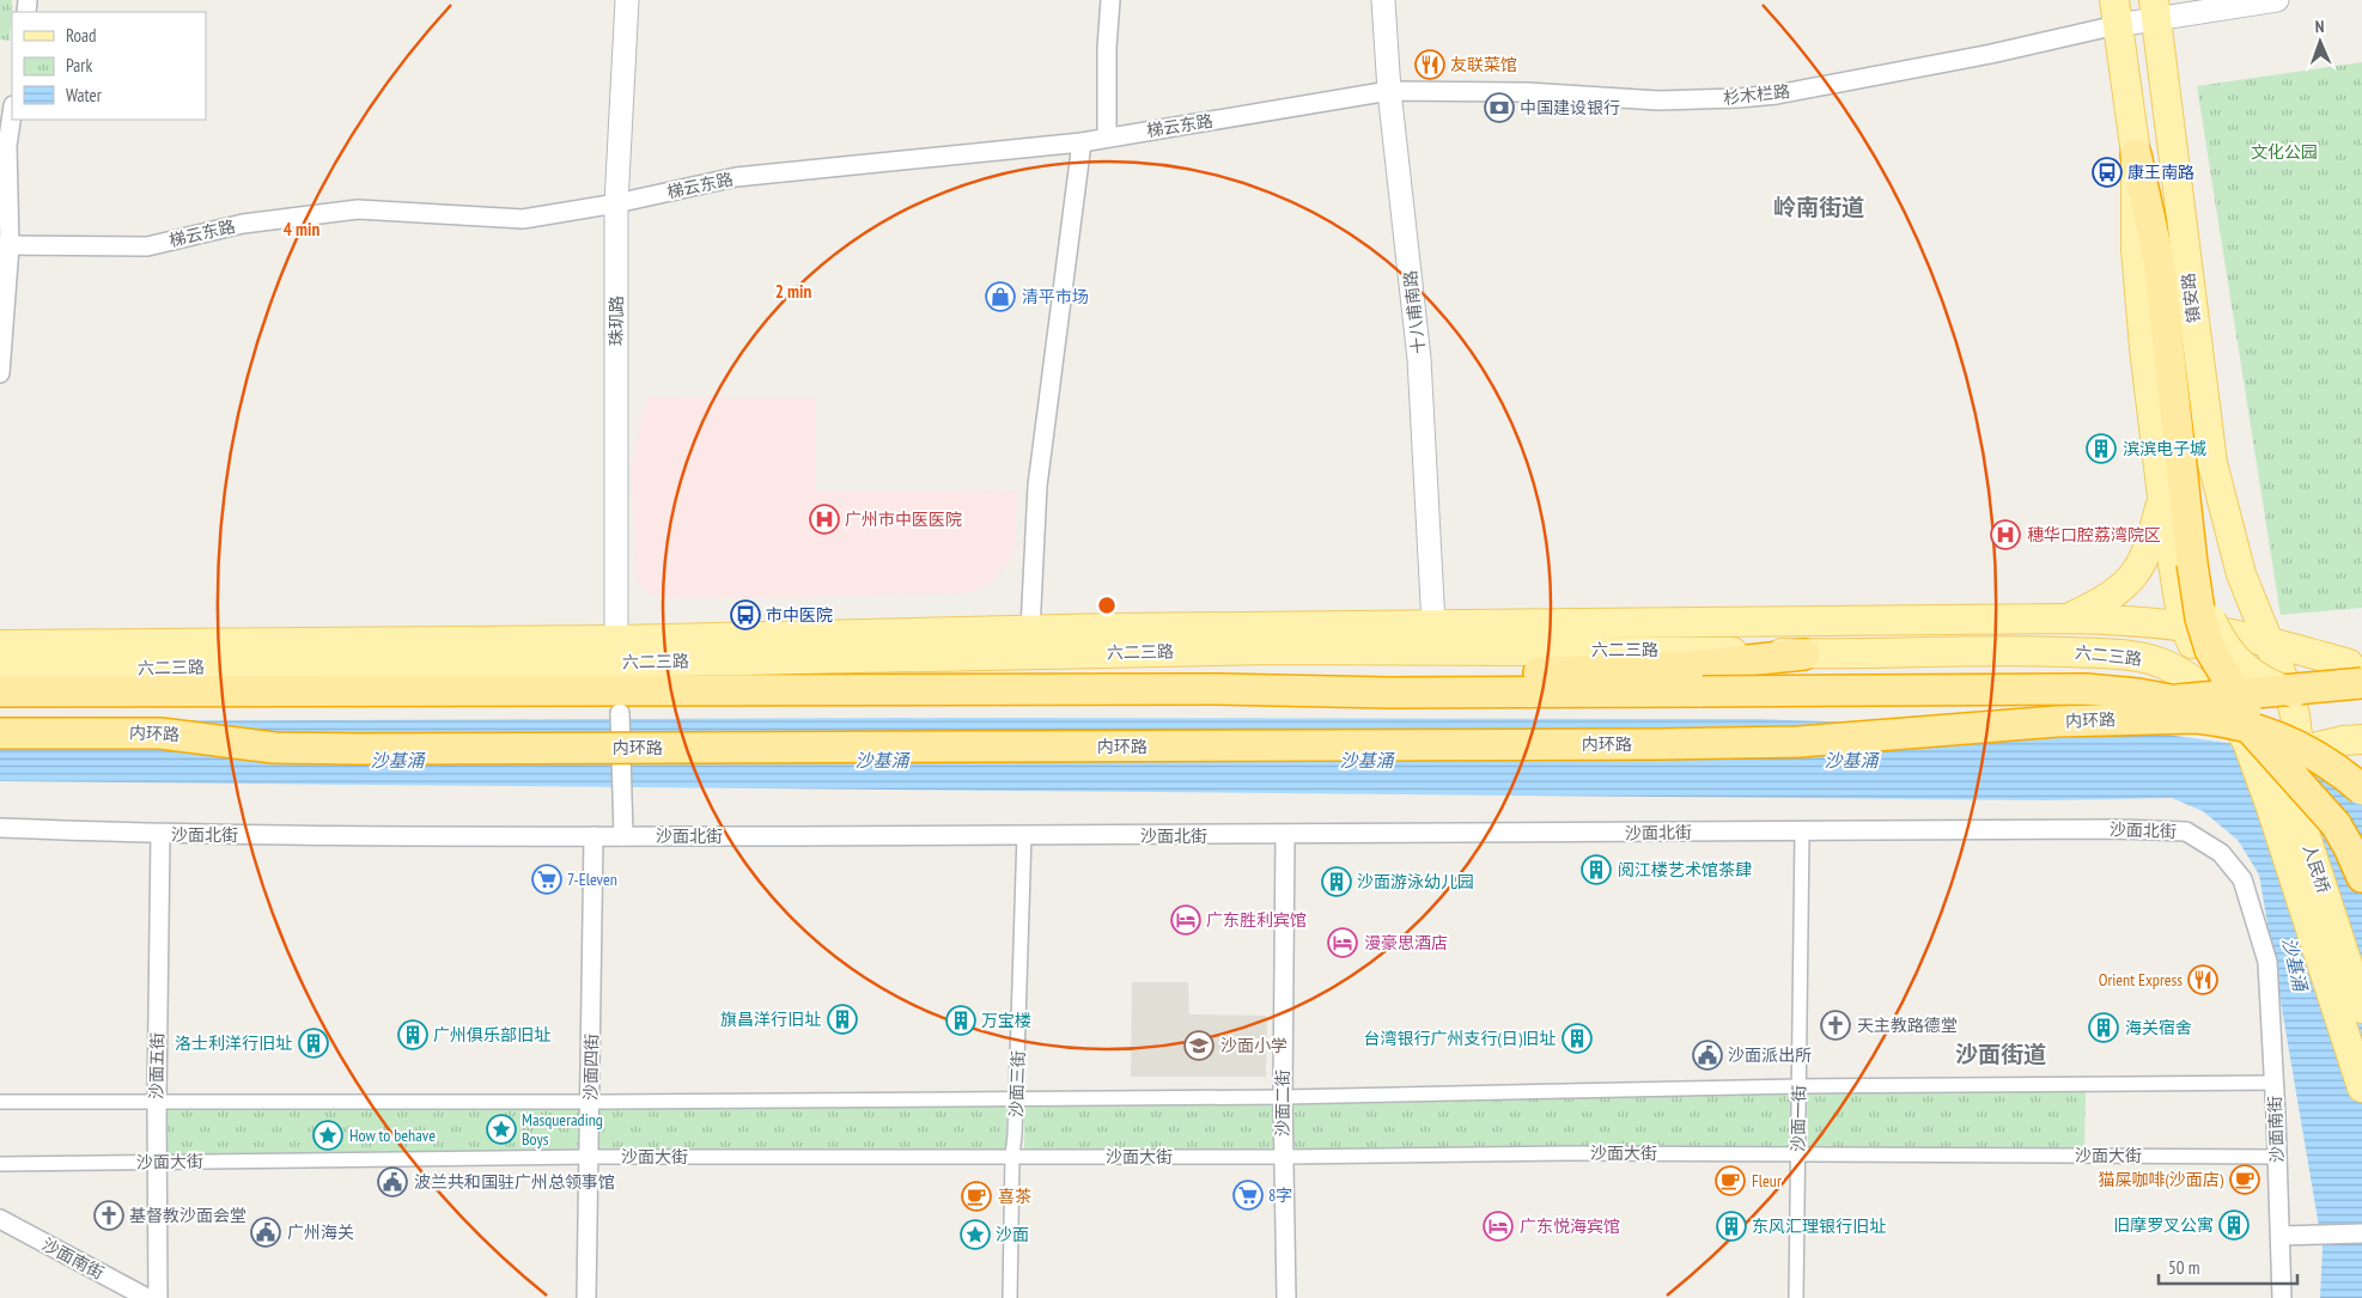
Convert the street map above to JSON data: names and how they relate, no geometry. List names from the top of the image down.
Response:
{
  "streets": {
    "highway": ["内环路"],
    "main road": ["镇安路", "六二三路", "人民桥"],
    "street": [
      "杉木栏路",
      "梯云东路",
      "十八甫南路",
      "珠玑路",
      "沙面北街",
      "沙面五街",
      "沙面四街",
      "沙面三街",
      "沙面二街",
      "沙面一街",
      "沙面南街",
      "沙面大街"
    ]
  },
  "crossings": [
    ["杉木栏路", "梯云东路"],
    ["杉木栏路", "十八甫南路"],
    ["梯云东路", "十八甫南路"],
    ["梯云东路", "珠玑路"],
    ["十八甫南路", "六二三路"],
    ["珠玑路", "六二三路"],
    ["六二三路", "人民桥"],
    ["沙面北街", "沙面五街"],
    ["沙面北街", "沙面四街"],
    ["沙面北街", "沙面三街"],
    ["沙面北街", "沙面二街"],
    ["沙面北街", "沙面一街"],
    ["沙面北街", "沙面南街"],
    ["沙面五街", "沙面大街"],
    ["沙面四街", "沙面大街"],
    ["沙面三街", "沙面大街"],
    ["沙面二街", "沙面大街"],
    ["沙面一街", "沙面大街"],
    ["沙面南街", "沙面大街"]
  ],
  "districts": ["岭南街道", "沙面街道"],
  "water": ["沙基涌"],
  "parks": ["文化公园"],
  "places": {
    "restaurant": ["友联菜馆", "Orient Express"],
    "bank": ["中国建设银行"],
    "bus stop": ["康王南路", "市中医院"],
    "shop": ["清平市场"],
    "building": [
      "滨滨电子城",
      "阅江楼艺术馆茶肆",
      "沙面游泳幼儿园",
      "旗昌洋行旧址",
      "万宝楼",
      "海关宿舍",
      "广州俱乐部旧址",
      "台湾银行广州支行(日)旧址",
      "洛士利洋行旧址",
      "旧摩罗叉公寓",
      "东风汇理银行旧址"
    ],
    "hospital": ["广州市中医医院", "穗华口腔荔湾院区"],
    "supermarket": ["7-Eleven", "8字"],
    "hotel": ["广东胜利宾馆", "漫豪思酒店", "广东悦海宾馆"],
    "church": ["天主教路德堂", "基督教沙面会堂"],
    "school or university": ["沙面小学"],
    "public building": ["沙面派出所", "波兰共和国驻广州总领事馆", "广州海关"],
    "place": ["Masquerading Boys", "How to behave", "沙面"],
    "cafe": ["猫屎咖啡(沙面店)", "Fleur", "喜茶"]
  },
  "legend": ["Road", "Park", "Water"],
  "scale_bar": "50 m",
  "north": "top",
  "rings": ["4 min", "2 min"]
}
